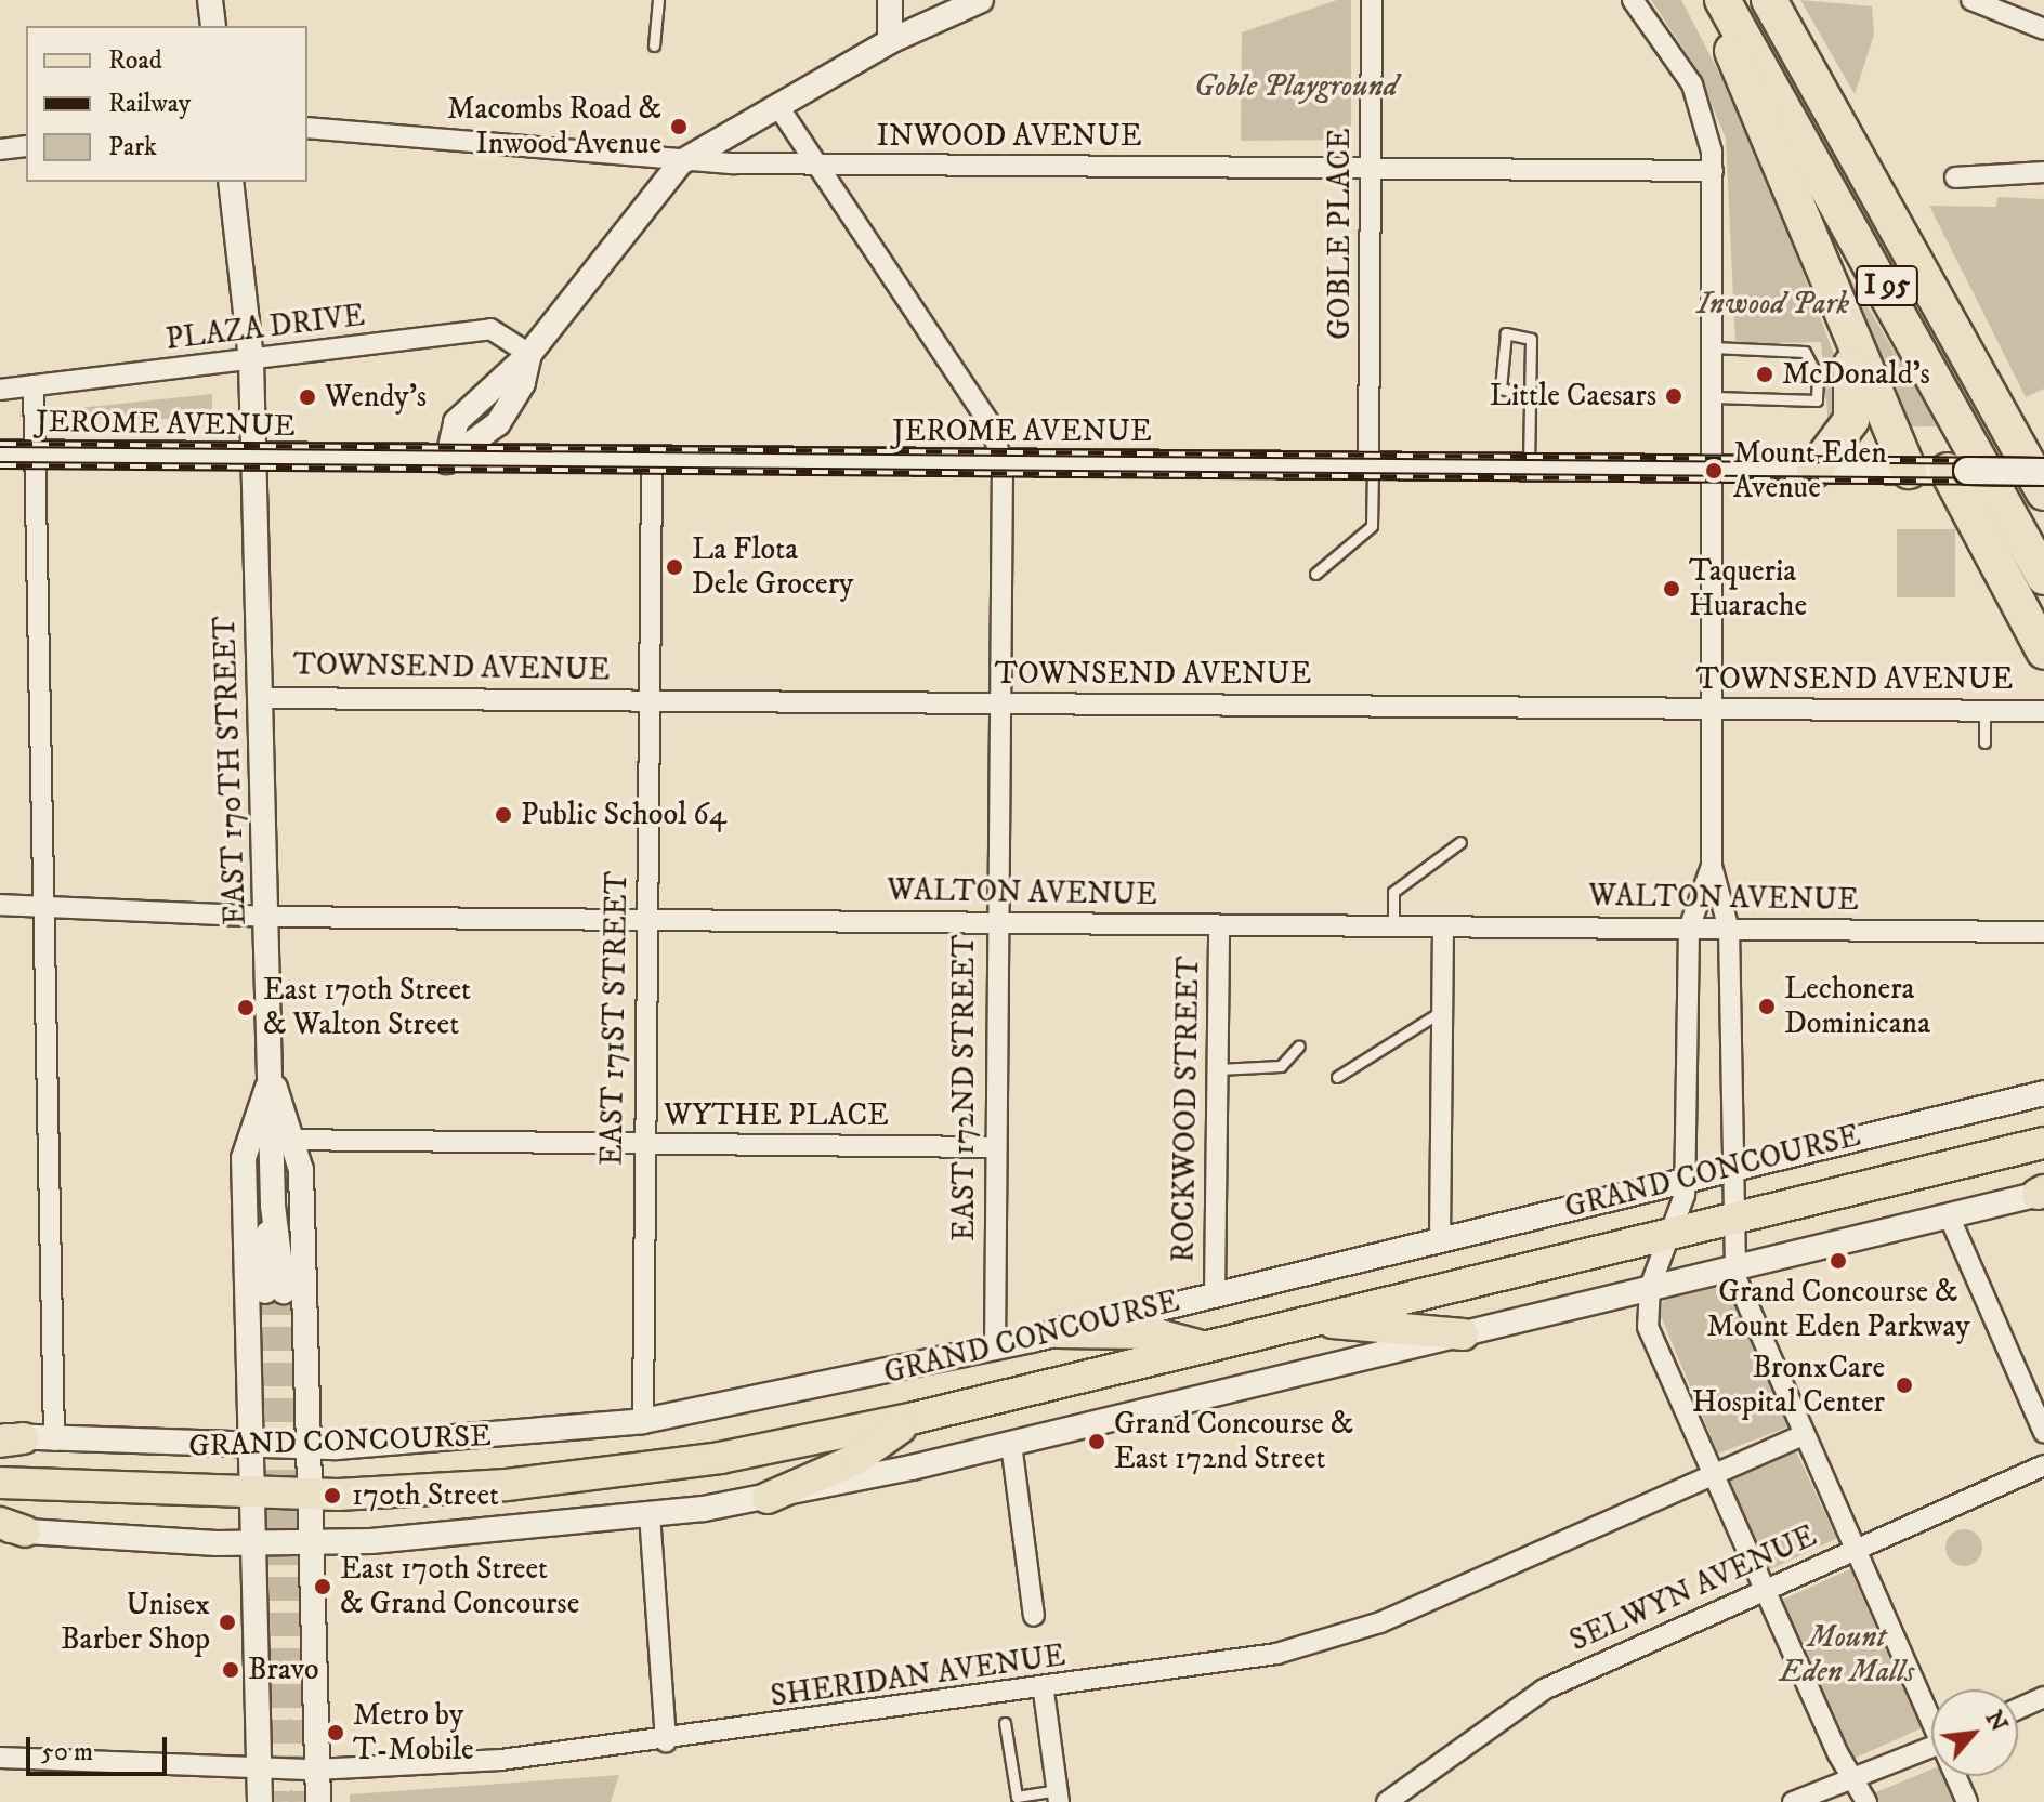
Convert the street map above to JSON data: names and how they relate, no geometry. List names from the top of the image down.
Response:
{
  "streets": {
    "highway": ["I 95"],
    "main road": ["JEROME AVENUE", "GRAND CONCOURSE"],
    "street": [
      "INWOOD AVENUE",
      "GOBLE PLACE",
      "PLAZA DRIVE",
      "TOWNSEND AVENUE",
      "EAST 170TH STREET",
      "WALTON AVENUE",
      "EAST 171ST STREET",
      "EAST 172ND STREET",
      "ROCKWOOD STREET",
      "WYTHE PLACE",
      "SELWYN AVENUE",
      "SHERIDAN AVENUE"
    ]
  },
  "crossings": [
    ["INWOOD AVENUE", "GOBLE PLACE"],
    ["INWOOD AVENUE", "EAST 172ND STREET"],
    ["GOBLE PLACE", "JEROME AVENUE"],
    ["I 95", "JEROME AVENUE"],
    ["PLAZA DRIVE", "EAST 170TH STREET"],
    ["JEROME AVENUE", "EAST 170TH STREET"],
    ["JEROME AVENUE", "EAST 171ST STREET"],
    ["JEROME AVENUE", "EAST 172ND STREET"],
    ["TOWNSEND AVENUE", "EAST 170TH STREET"],
    ["TOWNSEND AVENUE", "EAST 171ST STREET"],
    ["TOWNSEND AVENUE", "EAST 172ND STREET"],
    ["EAST 170TH STREET", "WALTON AVENUE"],
    ["EAST 170TH STREET", "WYTHE PLACE"],
    ["EAST 170TH STREET", "GRAND CONCOURSE"],
    ["EAST 170TH STREET", "SHERIDAN AVENUE"],
    ["WALTON AVENUE", "EAST 171ST STREET"],
    ["WALTON AVENUE", "EAST 172ND STREET"],
    ["WALTON AVENUE", "ROCKWOOD STREET"],
    ["EAST 171ST STREET", "WYTHE PLACE"],
    ["EAST 171ST STREET", "GRAND CONCOURSE"],
    ["EAST 172ND STREET", "WYTHE PLACE"],
    ["EAST 172ND STREET", "GRAND CONCOURSE"],
    ["ROCKWOOD STREET", "GRAND CONCOURSE"]
  ],
  "parks": ["Goble Playground", "Inwood Park", "Mount Eden Malls"],
  "places": [
    "Macombs Road & Inwood Avenue",
    "McDonald's",
    "Little Caesars",
    "Wendy's",
    "Mount Eden Avenue",
    "La Flota Dele Grocery",
    "Taqueria Huarache",
    "Public School 64",
    "Lechonera Dominicana",
    "East 170th Street & Walton Street",
    "Grand Concourse & Mount Eden Parkway",
    "BronxCare Hospital Center",
    "Grand Concourse & East 172nd Street",
    "170th Street",
    "East 170th Street & Grand Concourse",
    "Unisex Barber Shop",
    "Bravo",
    "Metro by T-Mobile"
  ],
  "legend": ["Road", "Railway", "Park"],
  "scale_bar": "50 m",
  "north": "top right"
}
